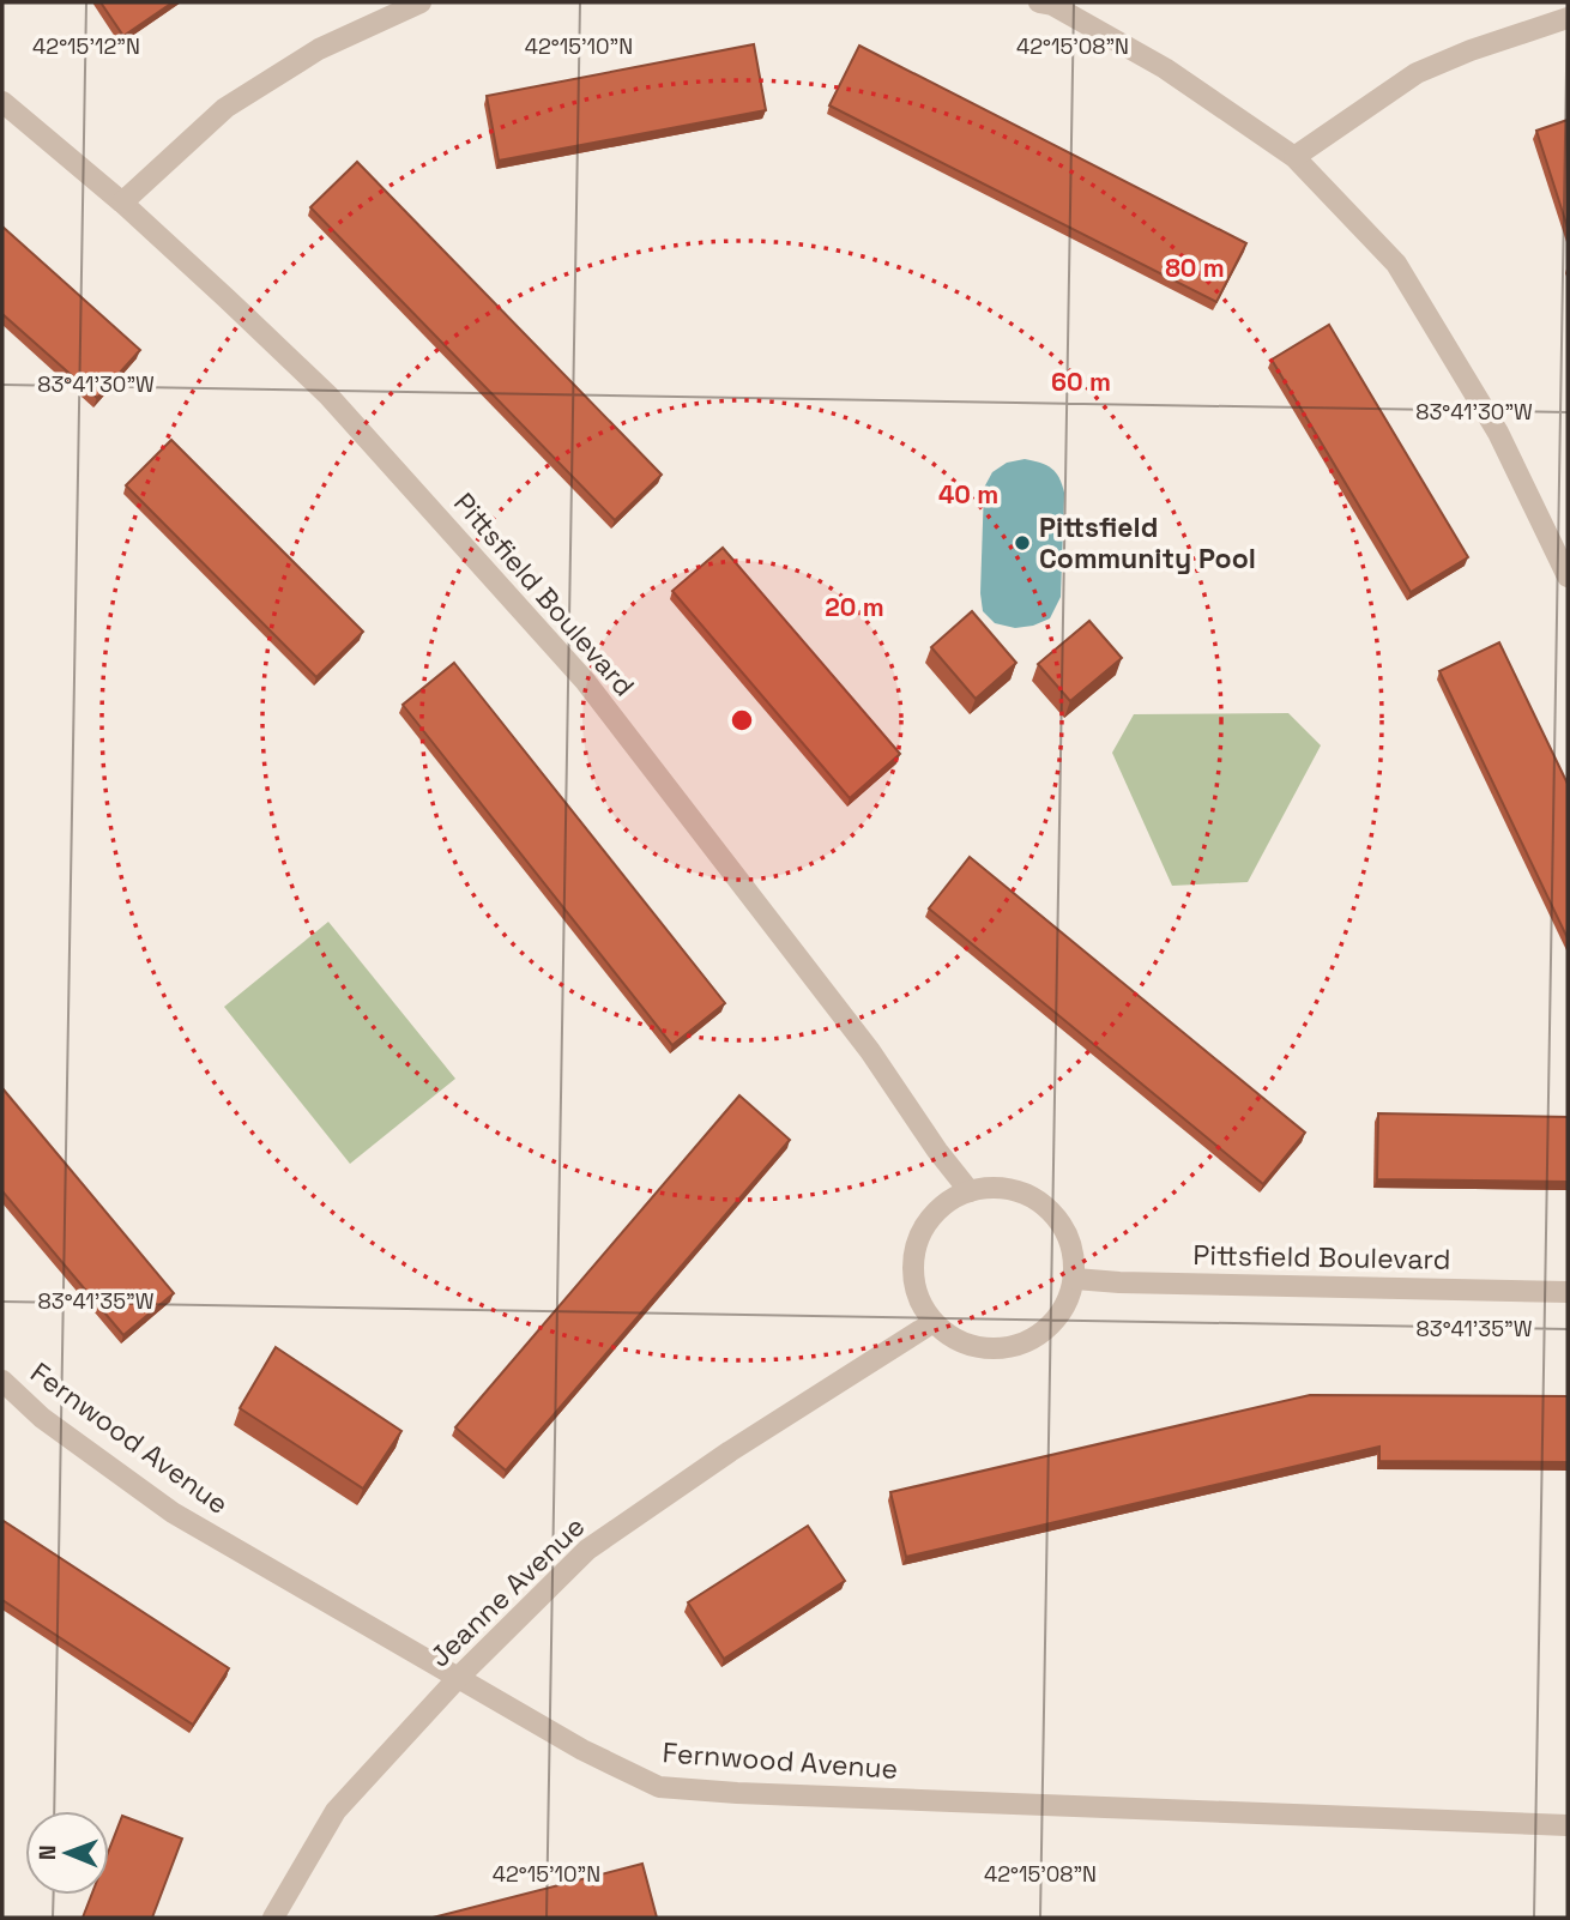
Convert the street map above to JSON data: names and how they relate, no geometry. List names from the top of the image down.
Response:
{
  "streets": {
    "street": ["Pittsfield Boulevard", "Fernwood Avenue", "Jeanne Avenue"]
  },
  "crossings": [
    ["Pittsfield Boulevard", "Jeanne Avenue"],
    ["Fernwood Avenue", "Jeanne Avenue"]
  ],
  "places": ["Pittsfield Community Pool"],
  "north": "left",
  "coordinates": [
    "42°15'12\"N",
    "42°15'10\"N",
    "42°15'08\"N",
    "83°41'30\"W",
    "83°41'35\"W"
  ],
  "rings": [
    "80 m",
    "60 m",
    "40 m",
    "20 m"
  ]
}
